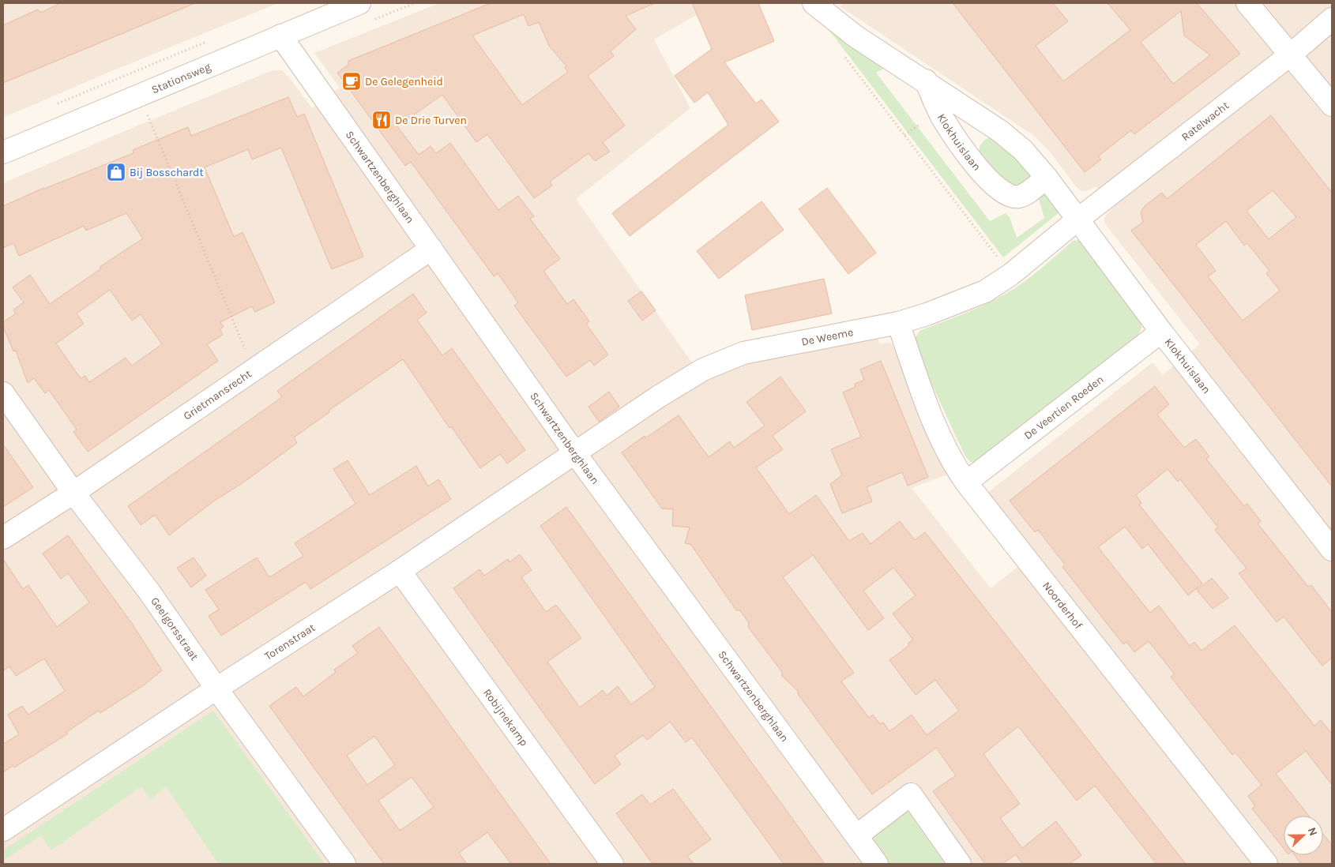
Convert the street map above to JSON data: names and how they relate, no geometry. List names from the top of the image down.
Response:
{
  "streets": {
    "street": [
      "Stationsweg",
      "Ratelwacht",
      "Klokhuislaan",
      "Schwartzenberghlaan",
      "De Weeme",
      "Grietmansrecht",
      "De Veertien Roeden",
      "Noorderhof",
      "Geelgorsstraat",
      "Torenstraat",
      "Robijnekamp"
    ]
  },
  "crossings": [
    ["Stationsweg", "Schwartzenberghlaan"],
    ["Ratelwacht", "Klokhuislaan"],
    ["Ratelwacht", "De Weeme"],
    ["Klokhuislaan", "De Weeme"],
    ["Klokhuislaan", "De Veertien Roeden"],
    ["Schwartzenberghlaan", "De Weeme"],
    ["Schwartzenberghlaan", "Grietmansrecht"],
    ["Schwartzenberghlaan", "Torenstraat"],
    ["De Weeme", "Noorderhof"],
    ["De Weeme", "Torenstraat"],
    ["Grietmansrecht", "Geelgorsstraat"],
    ["De Veertien Roeden", "Noorderhof"],
    ["Geelgorsstraat", "Torenstraat"],
    ["Torenstraat", "Robijnekamp"]
  ],
  "places": {
    "cafe": ["De Gelegenheid"],
    "restaurant": ["De Drie Turven"],
    "shop": ["Bij Bosschardt"]
  },
  "north": "right"
}
